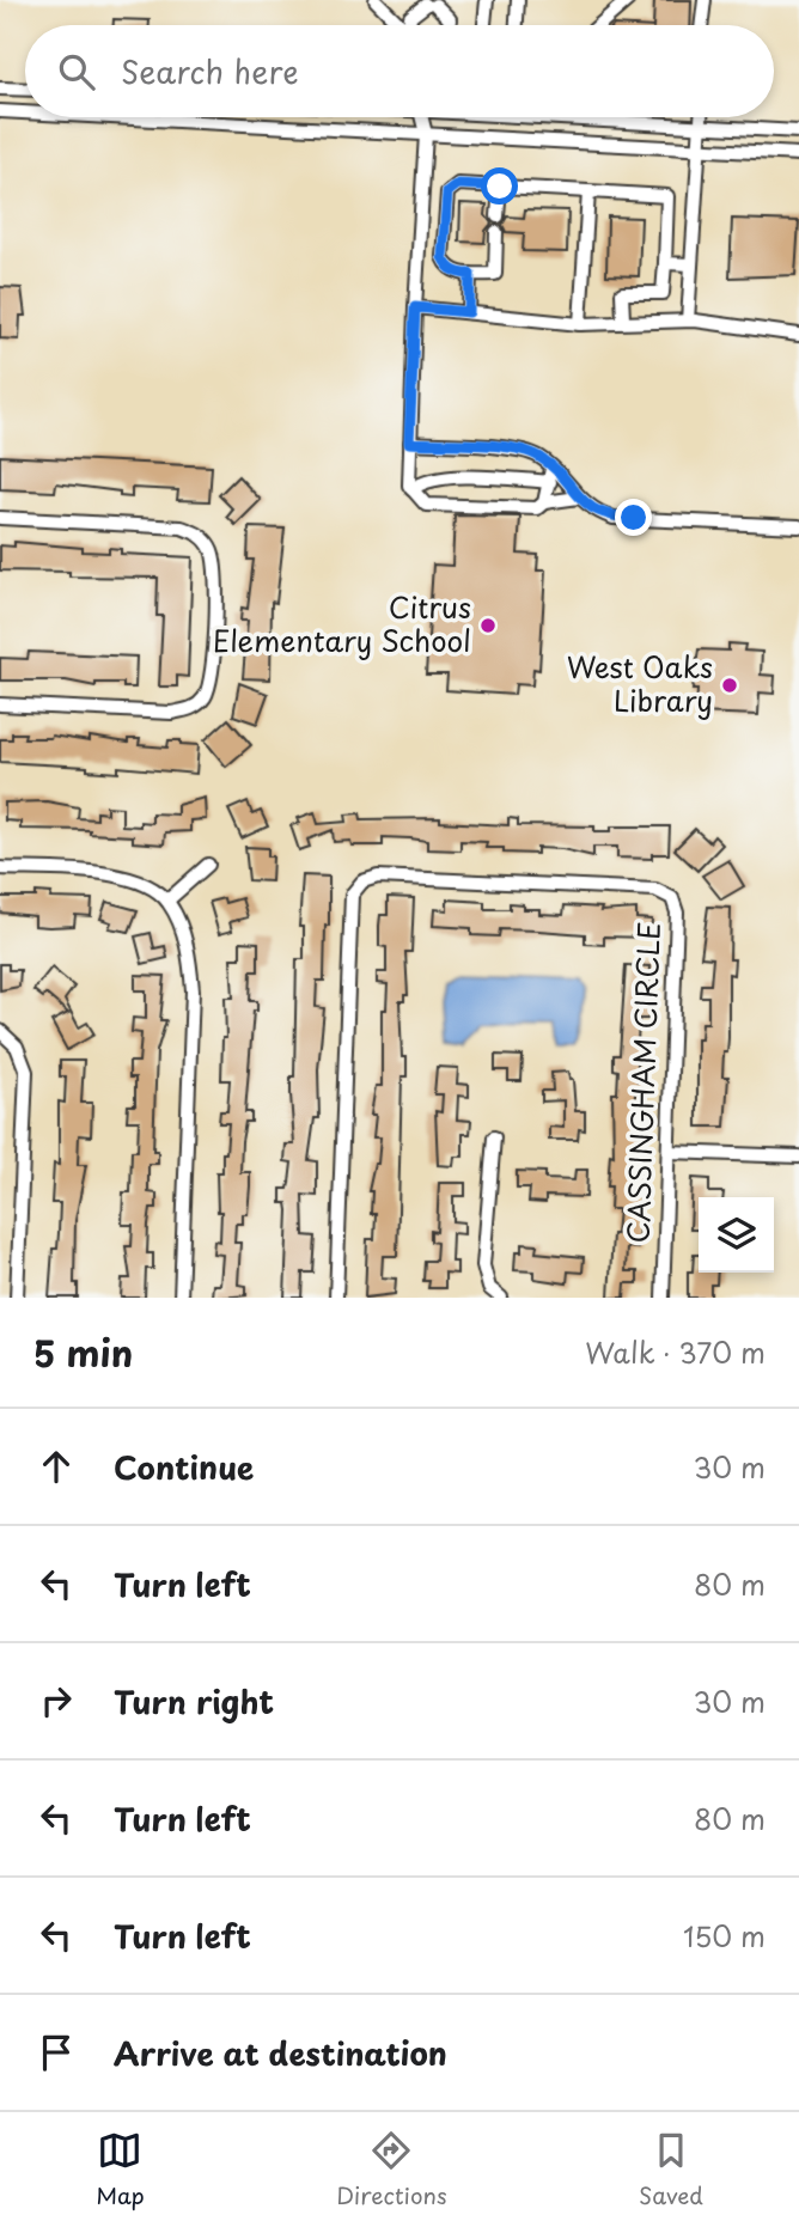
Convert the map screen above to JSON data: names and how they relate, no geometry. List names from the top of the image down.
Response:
{
  "streets": {
    "street": ["CASSINGHAM CIRCLE"]
  },
  "places": ["Citrus Elementary School", "West Oaks Library"],
  "page": {
    "search": "Search here",
    "heading": ["5 min", "Walk · 370 m"],
    "list": [
      ["Continue", "30 m"],
      ["Turn left", "80 m"],
      ["Turn right", "30 m"],
      ["Turn left", "80 m"],
      ["Turn left", "150 m"],
      "Arrive at destination"
    ],
    "nav": ["Map", "Directions", "Saved"]
  }
}
